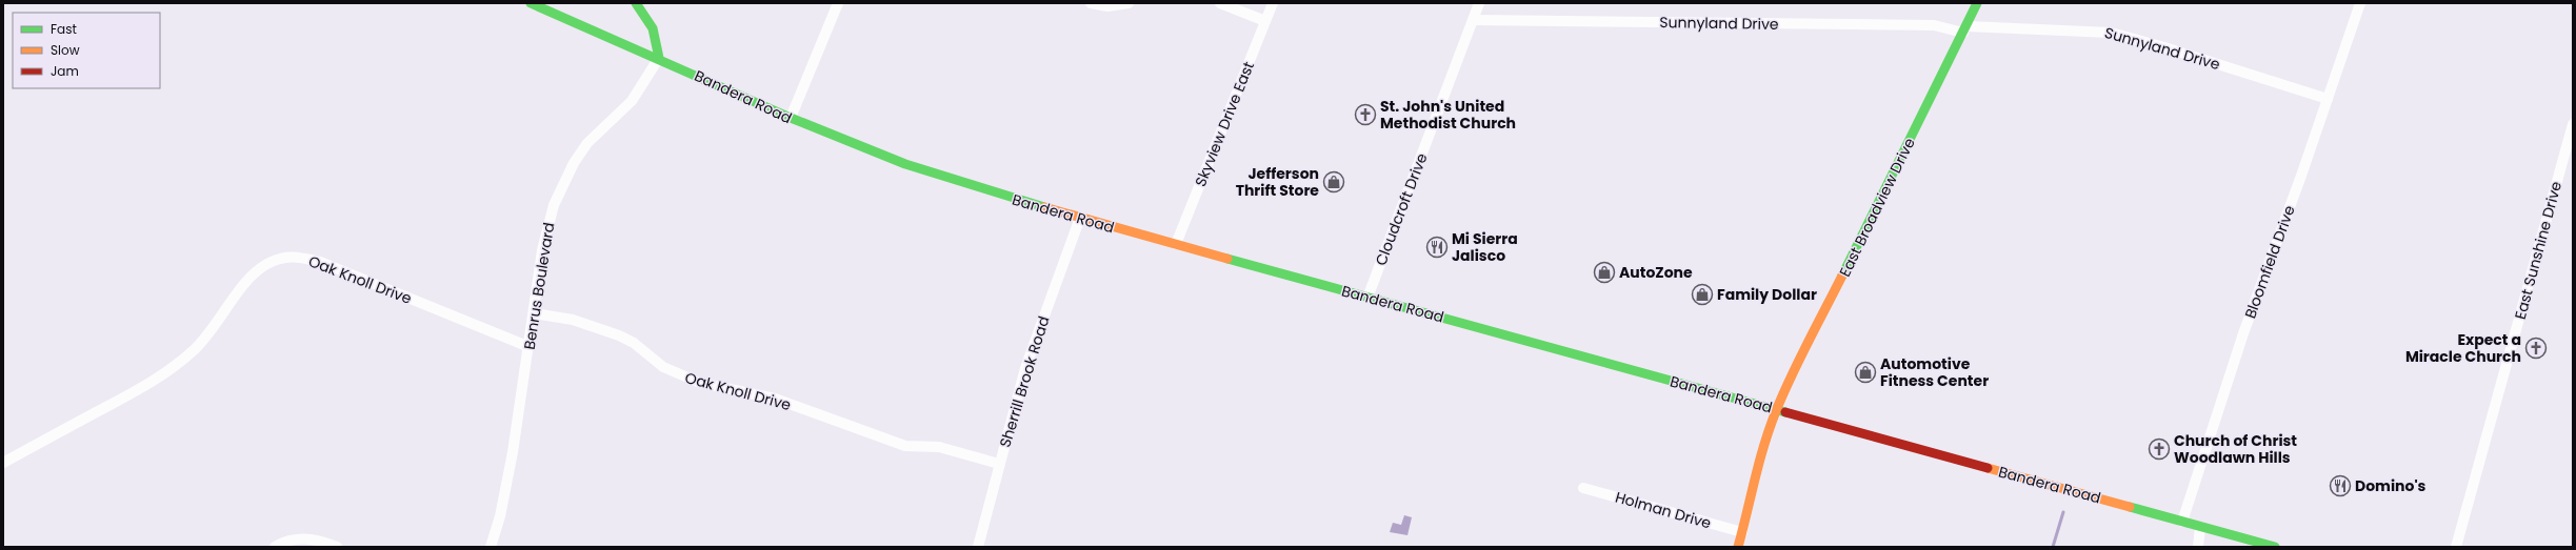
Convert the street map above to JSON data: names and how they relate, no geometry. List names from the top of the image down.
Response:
{
  "streets": {
    "main road": ["Bandera Road", "East Broadview Drive"],
    "street": [
      "Sunnyland Drive",
      "Skyview Drive East",
      "Cloudcroft Drive",
      "East Sunshine Drive",
      "Bloomfield Drive",
      "Oak Knoll Drive",
      "Benrus Boulevard",
      "Sherrill Brook Road",
      "Holman Drive"
    ]
  },
  "crossings": [
    ["Sunnyland Drive", "East Broadview Drive"],
    ["Sunnyland Drive", "Cloudcroft Drive"],
    ["Sunnyland Drive", "Bloomfield Drive"],
    ["Bandera Road", "Skyview Drive East"],
    ["Bandera Road", "East Broadview Drive"],
    ["Bandera Road", "Cloudcroft Drive"],
    ["Bandera Road", "Bloomfield Drive"],
    ["Bandera Road", "Benrus Boulevard"],
    ["Bandera Road", "Sherrill Brook Road"],
    ["East Broadview Drive", "Holman Drive"],
    ["Oak Knoll Drive", "Benrus Boulevard"],
    ["Oak Knoll Drive", "Sherrill Brook Road"]
  ],
  "places": {
    "church": ["St. John's United Methodist Church", "Expect a Miracle Church", "Church of Christ Woodlawn Hills"],
    "shop": [
      "Jefferson Thrift Store",
      "AutoZone",
      "Family Dollar",
      "Automotive Fitness Center"
    ],
    "restaurant": ["Mi Sierra Jalisco", "Domino's"]
  },
  "legend": ["Fast", "Slow", "Jam"]
}
